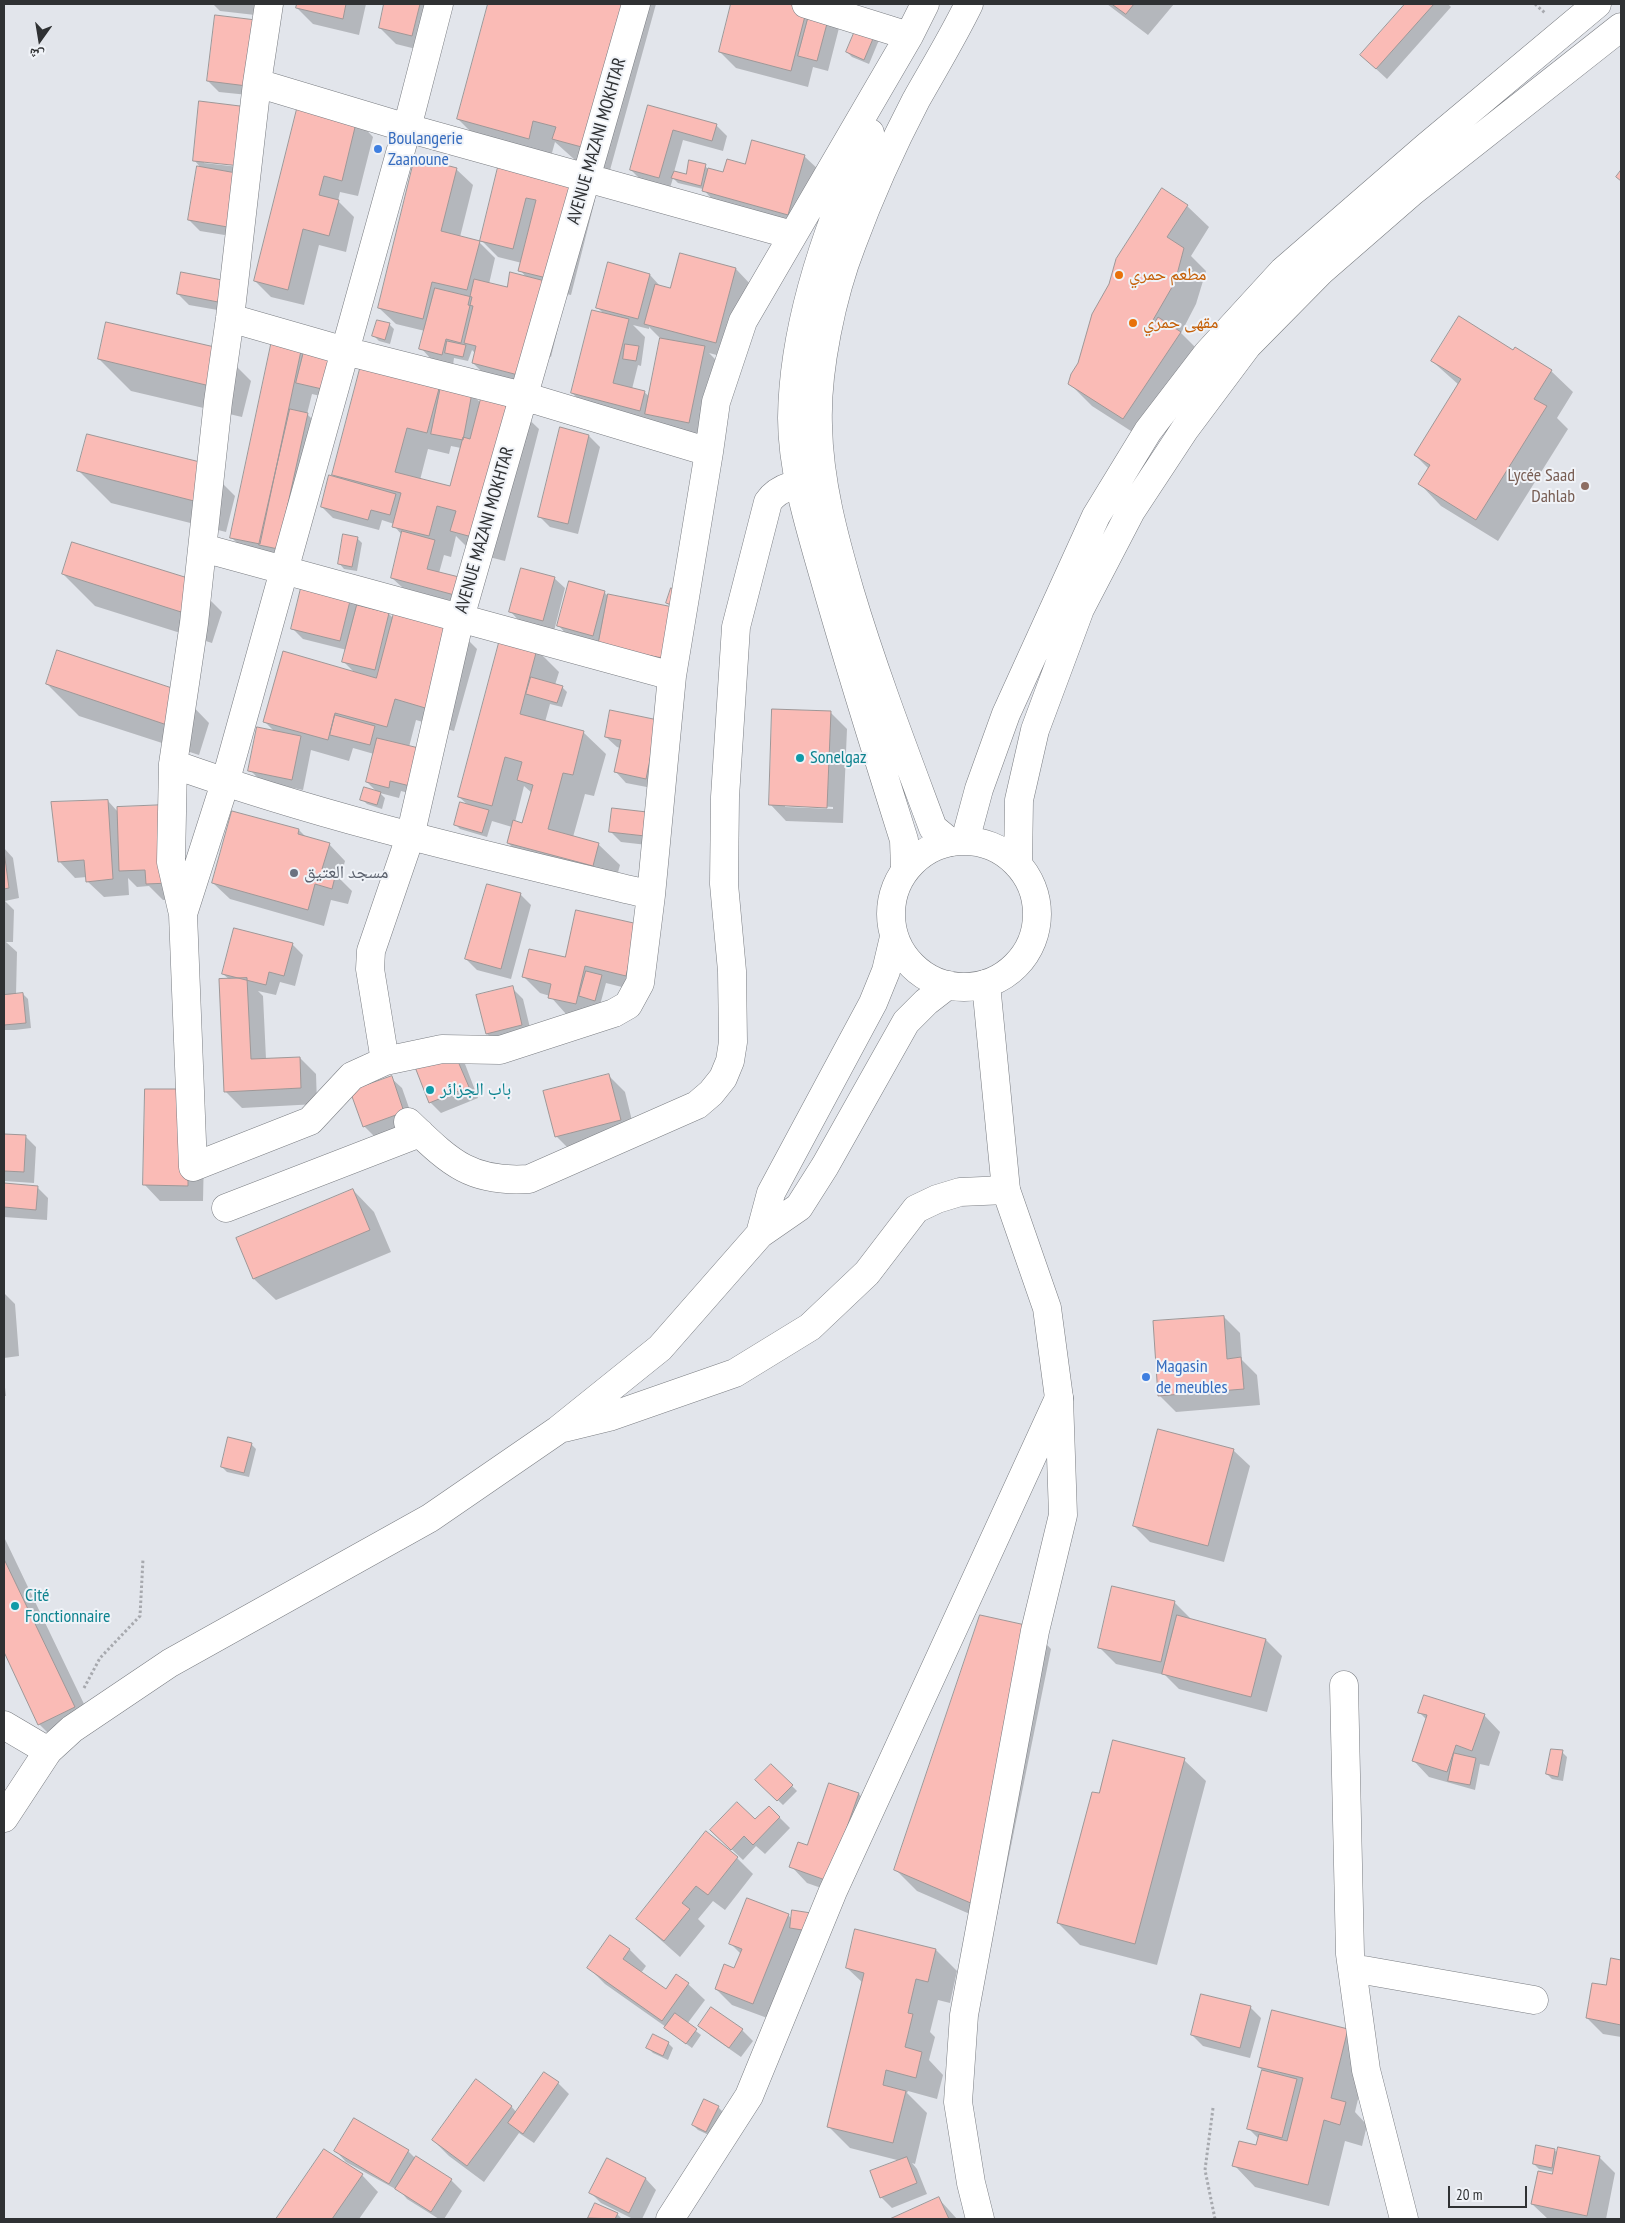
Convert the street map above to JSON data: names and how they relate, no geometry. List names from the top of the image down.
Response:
{
  "streets": {
    "main road": ["AVENUE MAZANI MOKHTAR"]
  },
  "places": [
    "Boulangerie Zaanoune",
    "مطعم حمري",
    "مقهى حمري",
    "Lycée Saad Dahlab",
    "Sonelgaz",
    "مسجد العتيق",
    "باب الجزائر",
    "Magasin de meubles",
    "Cité Fonctionnaire"
  ],
  "scale_bar": "20 m",
  "north": "bottom"
}
